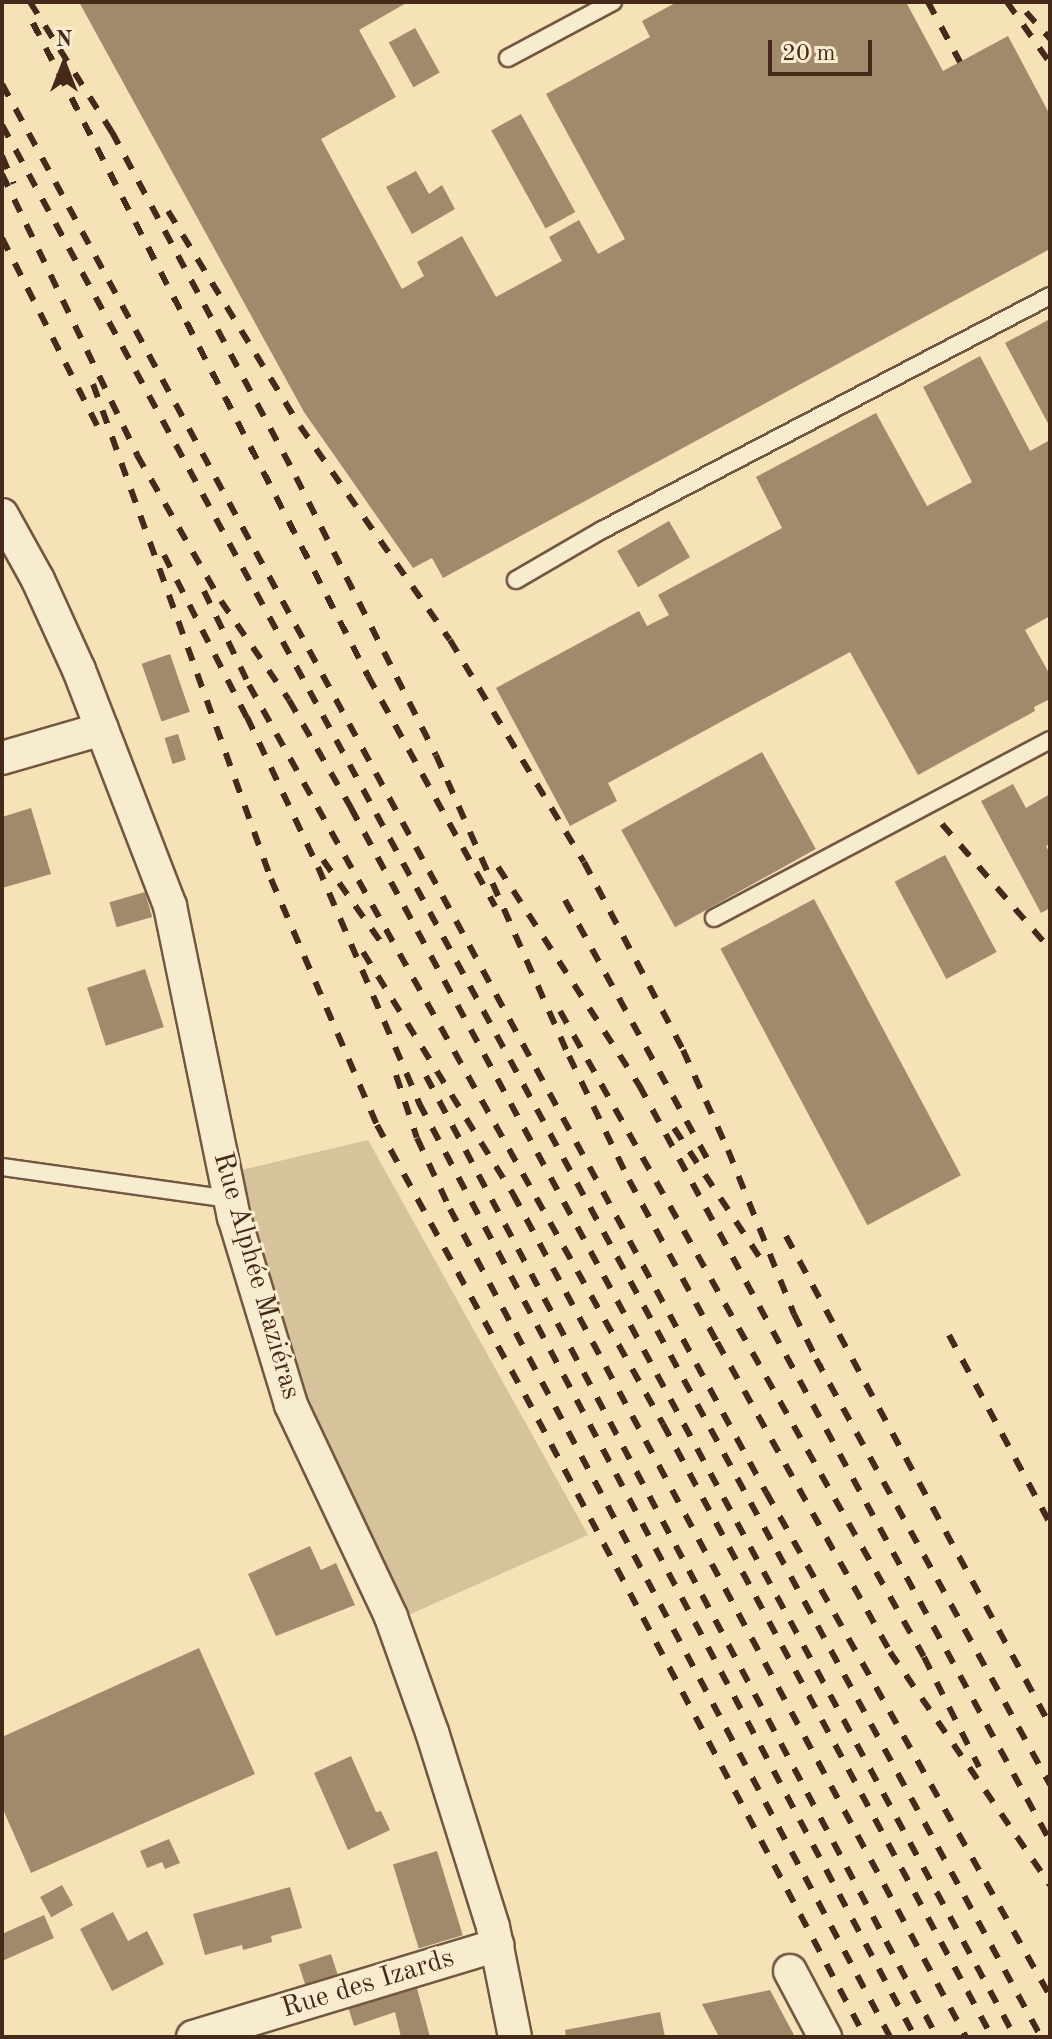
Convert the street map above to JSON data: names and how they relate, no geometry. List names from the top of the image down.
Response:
{
  "streets": {
    "street": ["Rue Alphée Maziéras", "Rue des Izards"]
  },
  "crossings": [
    ["Rue Alphée Maziéras", "Rue des Izards"]
  ],
  "scale_bar": "20 m",
  "north": "top"
}
